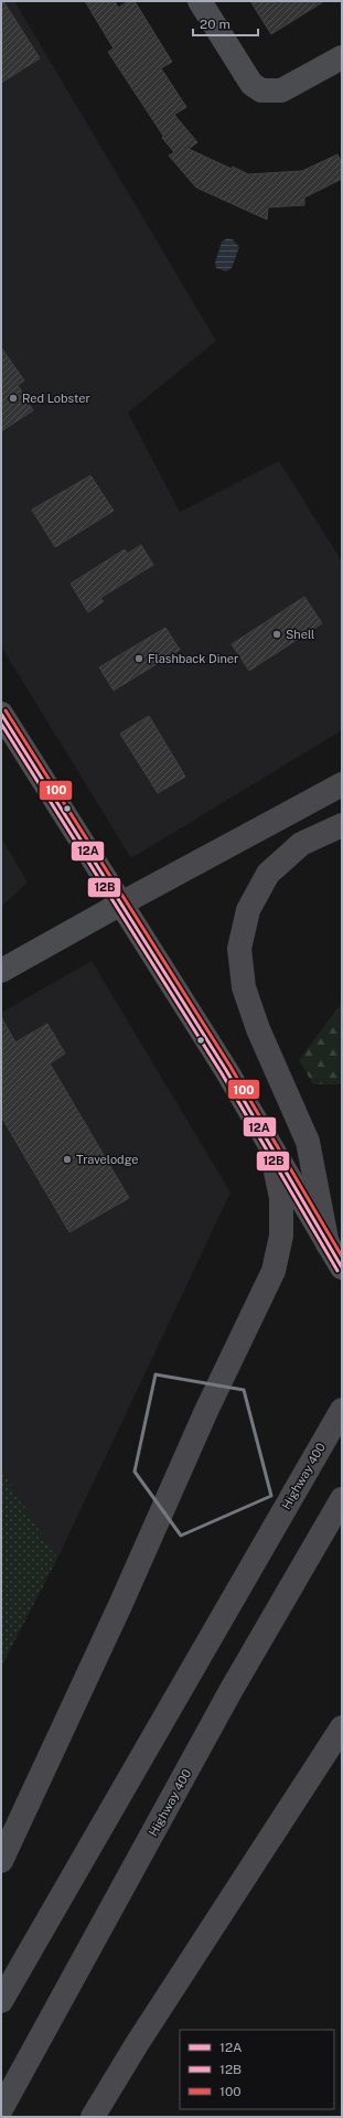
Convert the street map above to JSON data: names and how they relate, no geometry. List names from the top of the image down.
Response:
{
  "streets": {
    "highway": ["Highway 400"]
  },
  "places": [
    "Red Lobster",
    "Shell",
    "Flashback Diner",
    "Travelodge"
  ],
  "lines": ["transit line 100", "transit line 12A", "transit line 12B"],
  "legend": ["12A", "12B", "100"],
  "scale_bar": "20 m"
}
